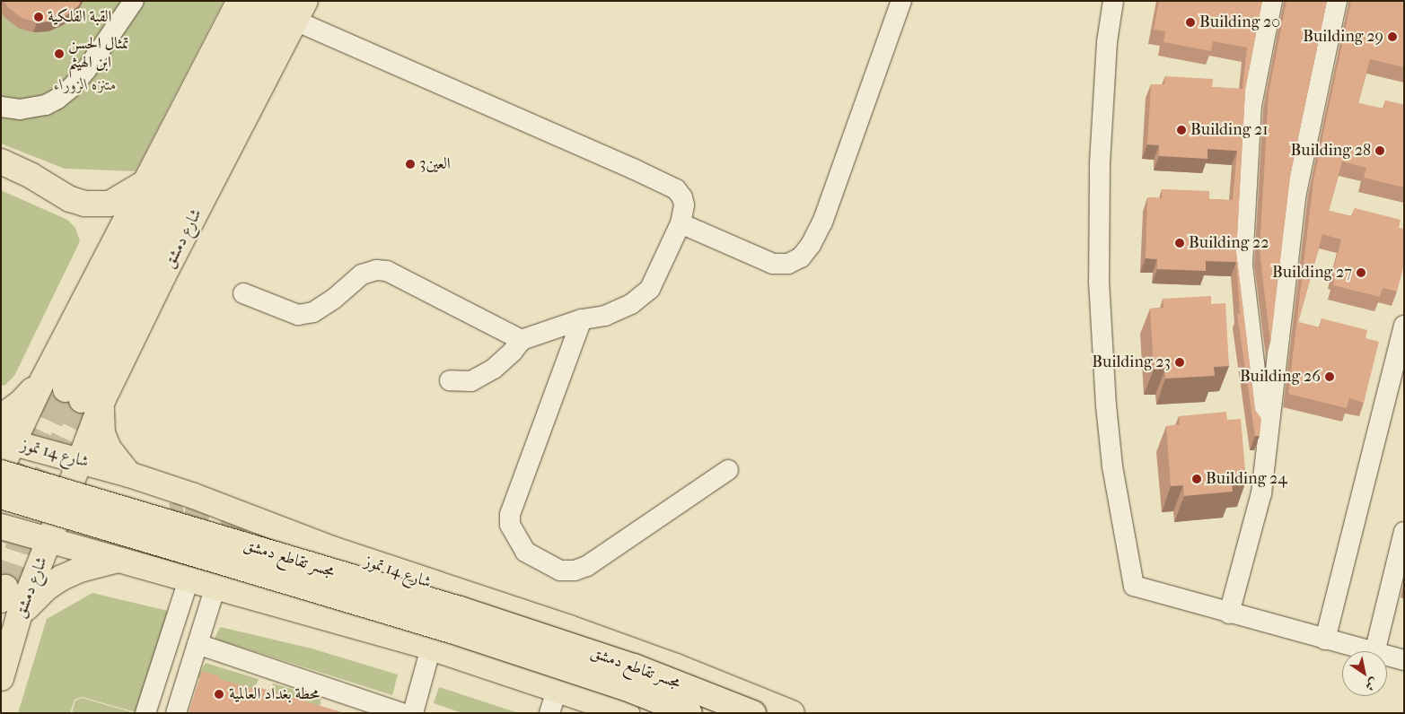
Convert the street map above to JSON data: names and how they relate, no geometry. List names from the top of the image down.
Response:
{
  "streets": {
    "main road": ["شارع دمشق", "شارع 14 تموز", "مجسر تقاطع دمشق"]
  },
  "crossings": [
    ["شارع دمشق", "شارع 14 تموز"],
    ["شارع 14 تموز", "مجسر تقاطع دمشق"]
  ],
  "parks": ["متنزه الزوراء"],
  "places": [
    "القبة الفلكية",
    "Building 20",
    "Building 29",
    "تمثال الحسن ابن الهيثم",
    "Building 21",
    "Building 28",
    "العين3",
    "Building 22",
    "Building 27",
    "Building 23",
    "Building 26",
    "Building 24",
    "محطة بغداد العالمية"
  ],
  "north": "bottom right"
}
